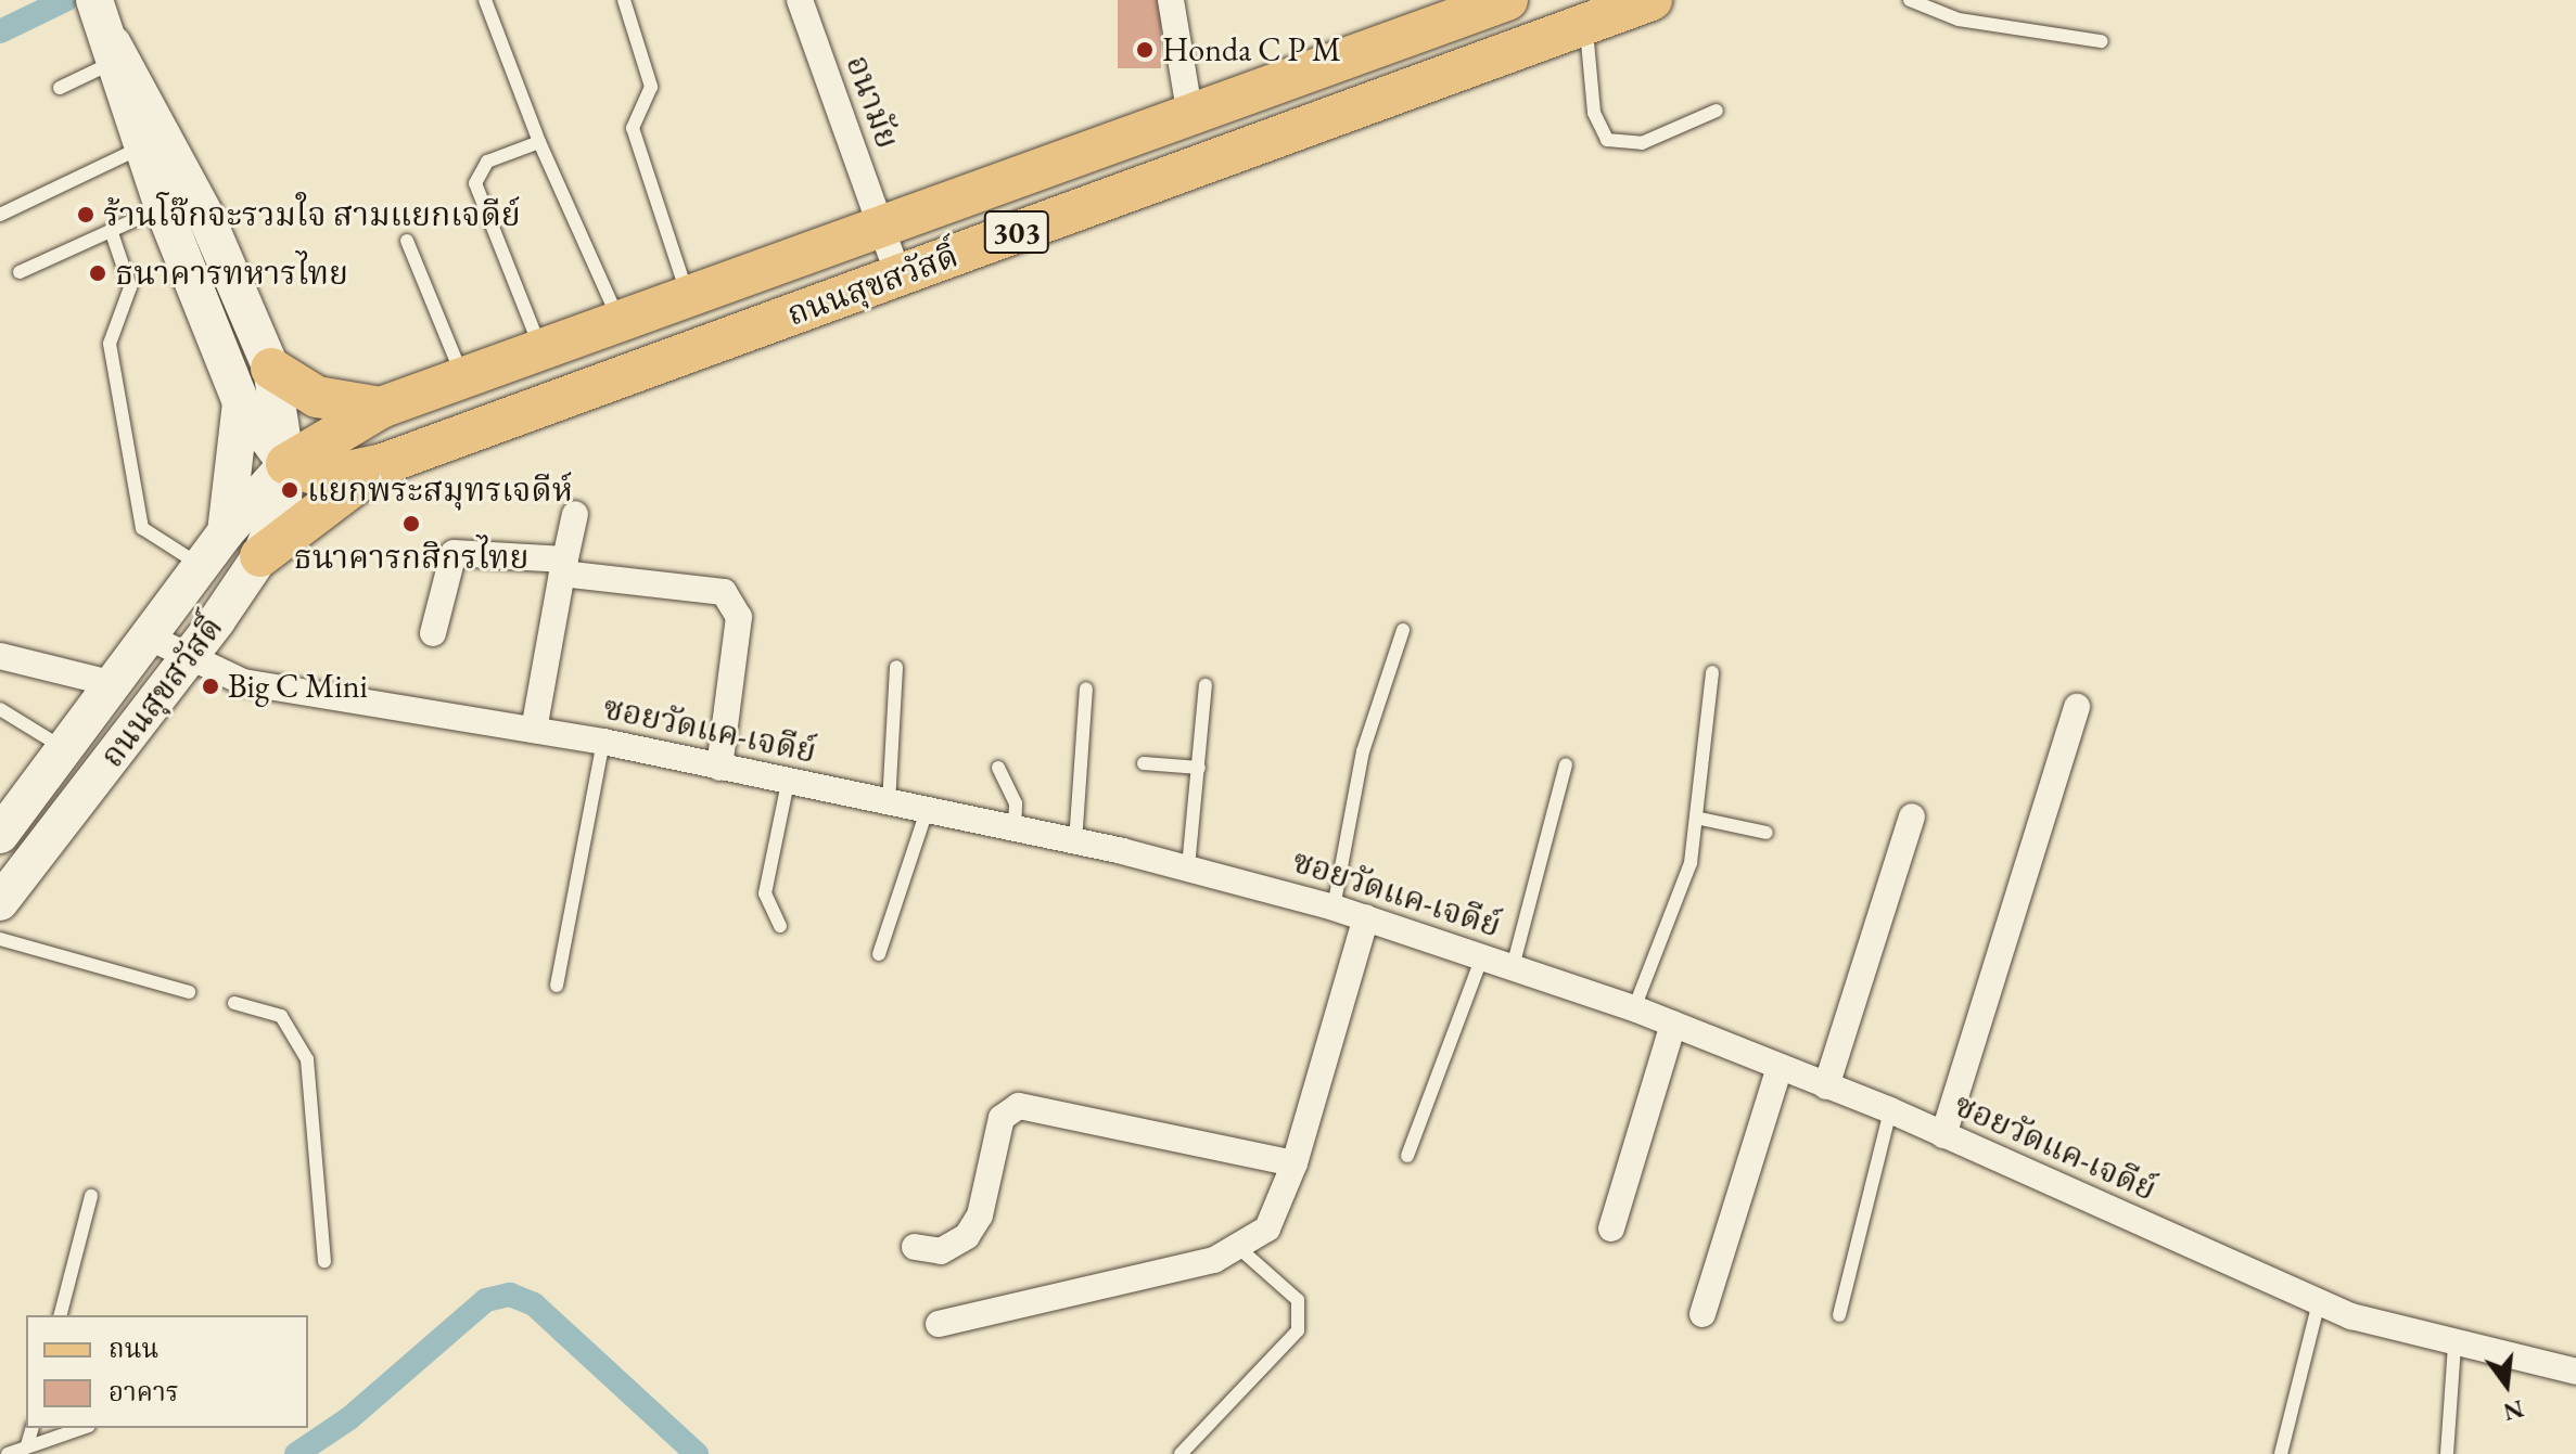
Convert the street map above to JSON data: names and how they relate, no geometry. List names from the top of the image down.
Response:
{
  "streets": {
    "main road": ["303", "ถนนสุขสวัสดิ์"],
    "street": ["อนามัย", "ซอยวัดแค-เจดีย์"]
  },
  "crossings": [
    ["อนามัย", "ถนนสุขสวัสดิ์"],
    ["ถนนสุขสวัสดิ์", "ซอยวัดแค-เจดีย์"]
  ],
  "places": [
    "Honda C P M",
    "ร้านโจ๊กจะรวมใจ สามแยกเจดีย์",
    "ธนาคารทหารไทย",
    "แยกพระสมุทรเจดีห์",
    "ธนาคารกสิกรไทย",
    "Big C Mini"
  ],
  "legend": ["ถนน", "อาคาร"],
  "north": "bottom"
}
